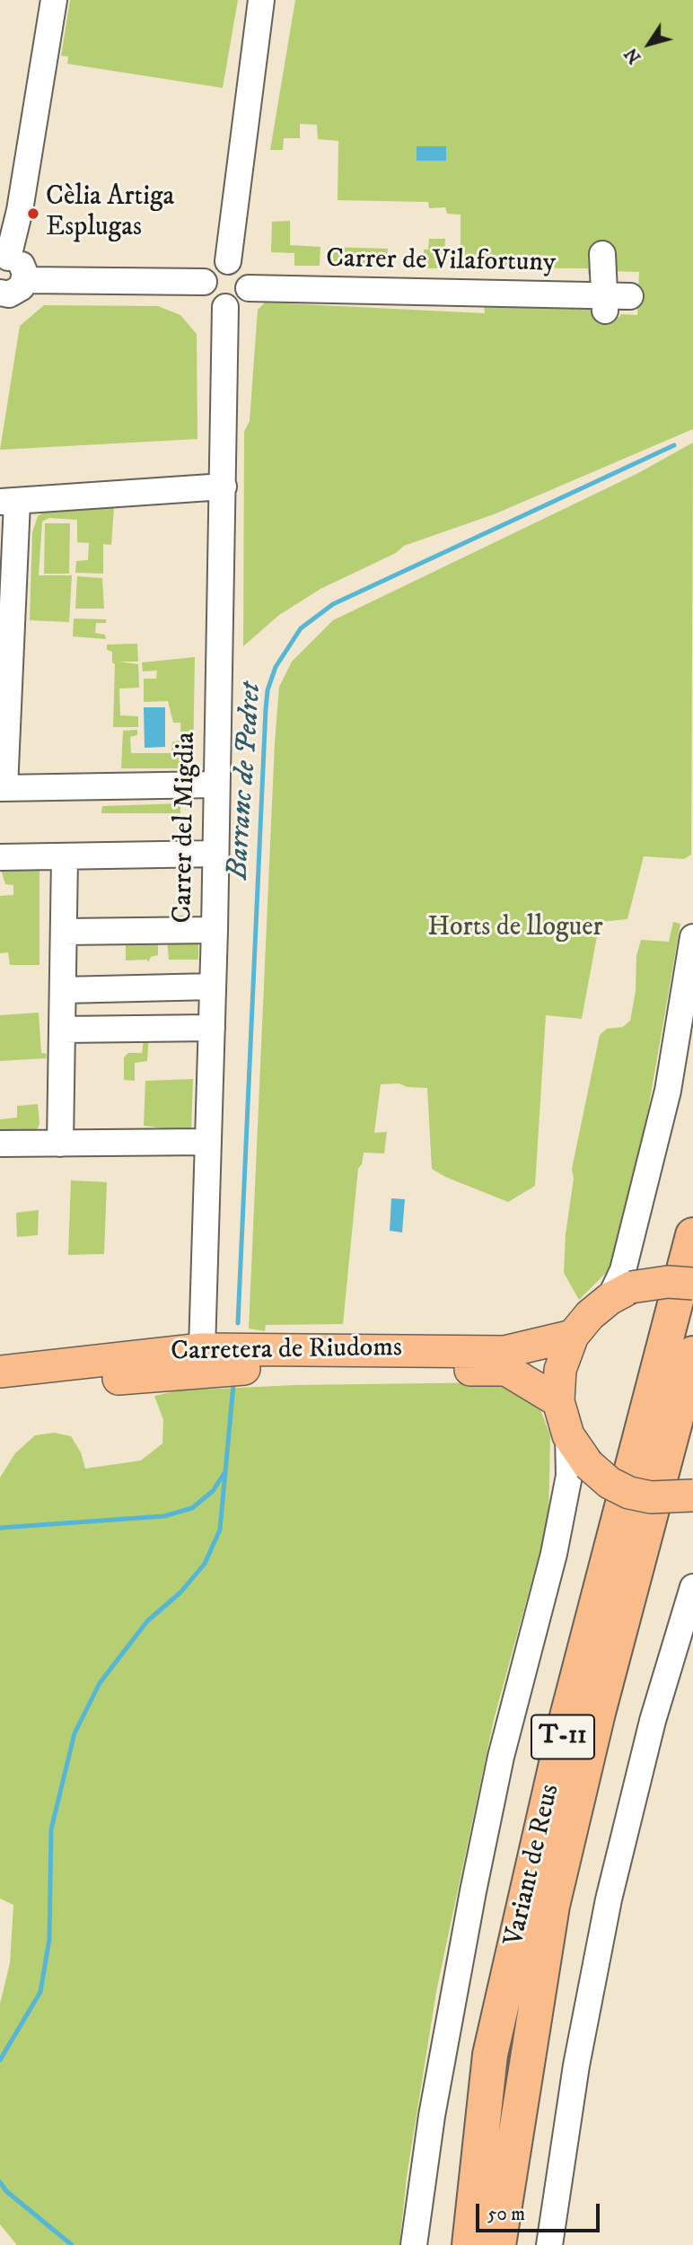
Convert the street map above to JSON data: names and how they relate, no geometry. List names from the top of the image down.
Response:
{
  "streets": {
    "highway": ["T-11", "Variant de Reus"],
    "main road": ["Carretera de Riudoms"],
    "street": ["Carrer de Vilafortuny", "Carrer del Migdia"]
  },
  "crossings": [
    ["Carrer de Vilafortuny", "Carrer del Migdia"],
    ["Carrer del Migdia", "Carretera de Riudoms"]
  ],
  "water": ["Barranc de Pedret"],
  "parks": ["Horts de lloguer"],
  "places": ["Cèlia Artiga Esplugas"],
  "scale_bar": "50 m",
  "north": "bottom left"
}
